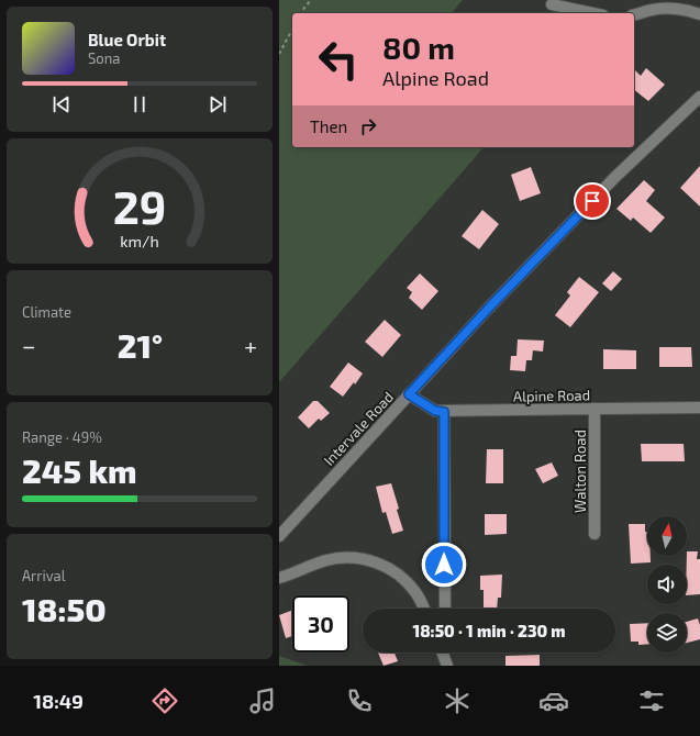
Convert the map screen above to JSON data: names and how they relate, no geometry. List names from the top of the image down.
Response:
{
  "streets": {
    "street": ["Alpine Road", "Intervale Road", "Walton Road"]
  },
  "crossings": [
    ["Alpine Road", "Intervale Road"],
    ["Alpine Road", "Walton Road"]
  ],
  "north": "top",
  "page": {
    "turn": ["80 m", "Alpine Road"],
    "song": ["Blue Orbit", "Sona"],
    "then": "Then",
    "tile": [
      "Climate",
      ["Range · 49%", "245 km"],
      ["Arrival", "18:50"]
    ],
    "heat": ["−", "21°", "+"],
    "limit": "30",
    "trip": "18:50 · 1 min · 230 m",
    "tabs": "18:49",
    "gauge": ["29", "km/h"]
  }
}
